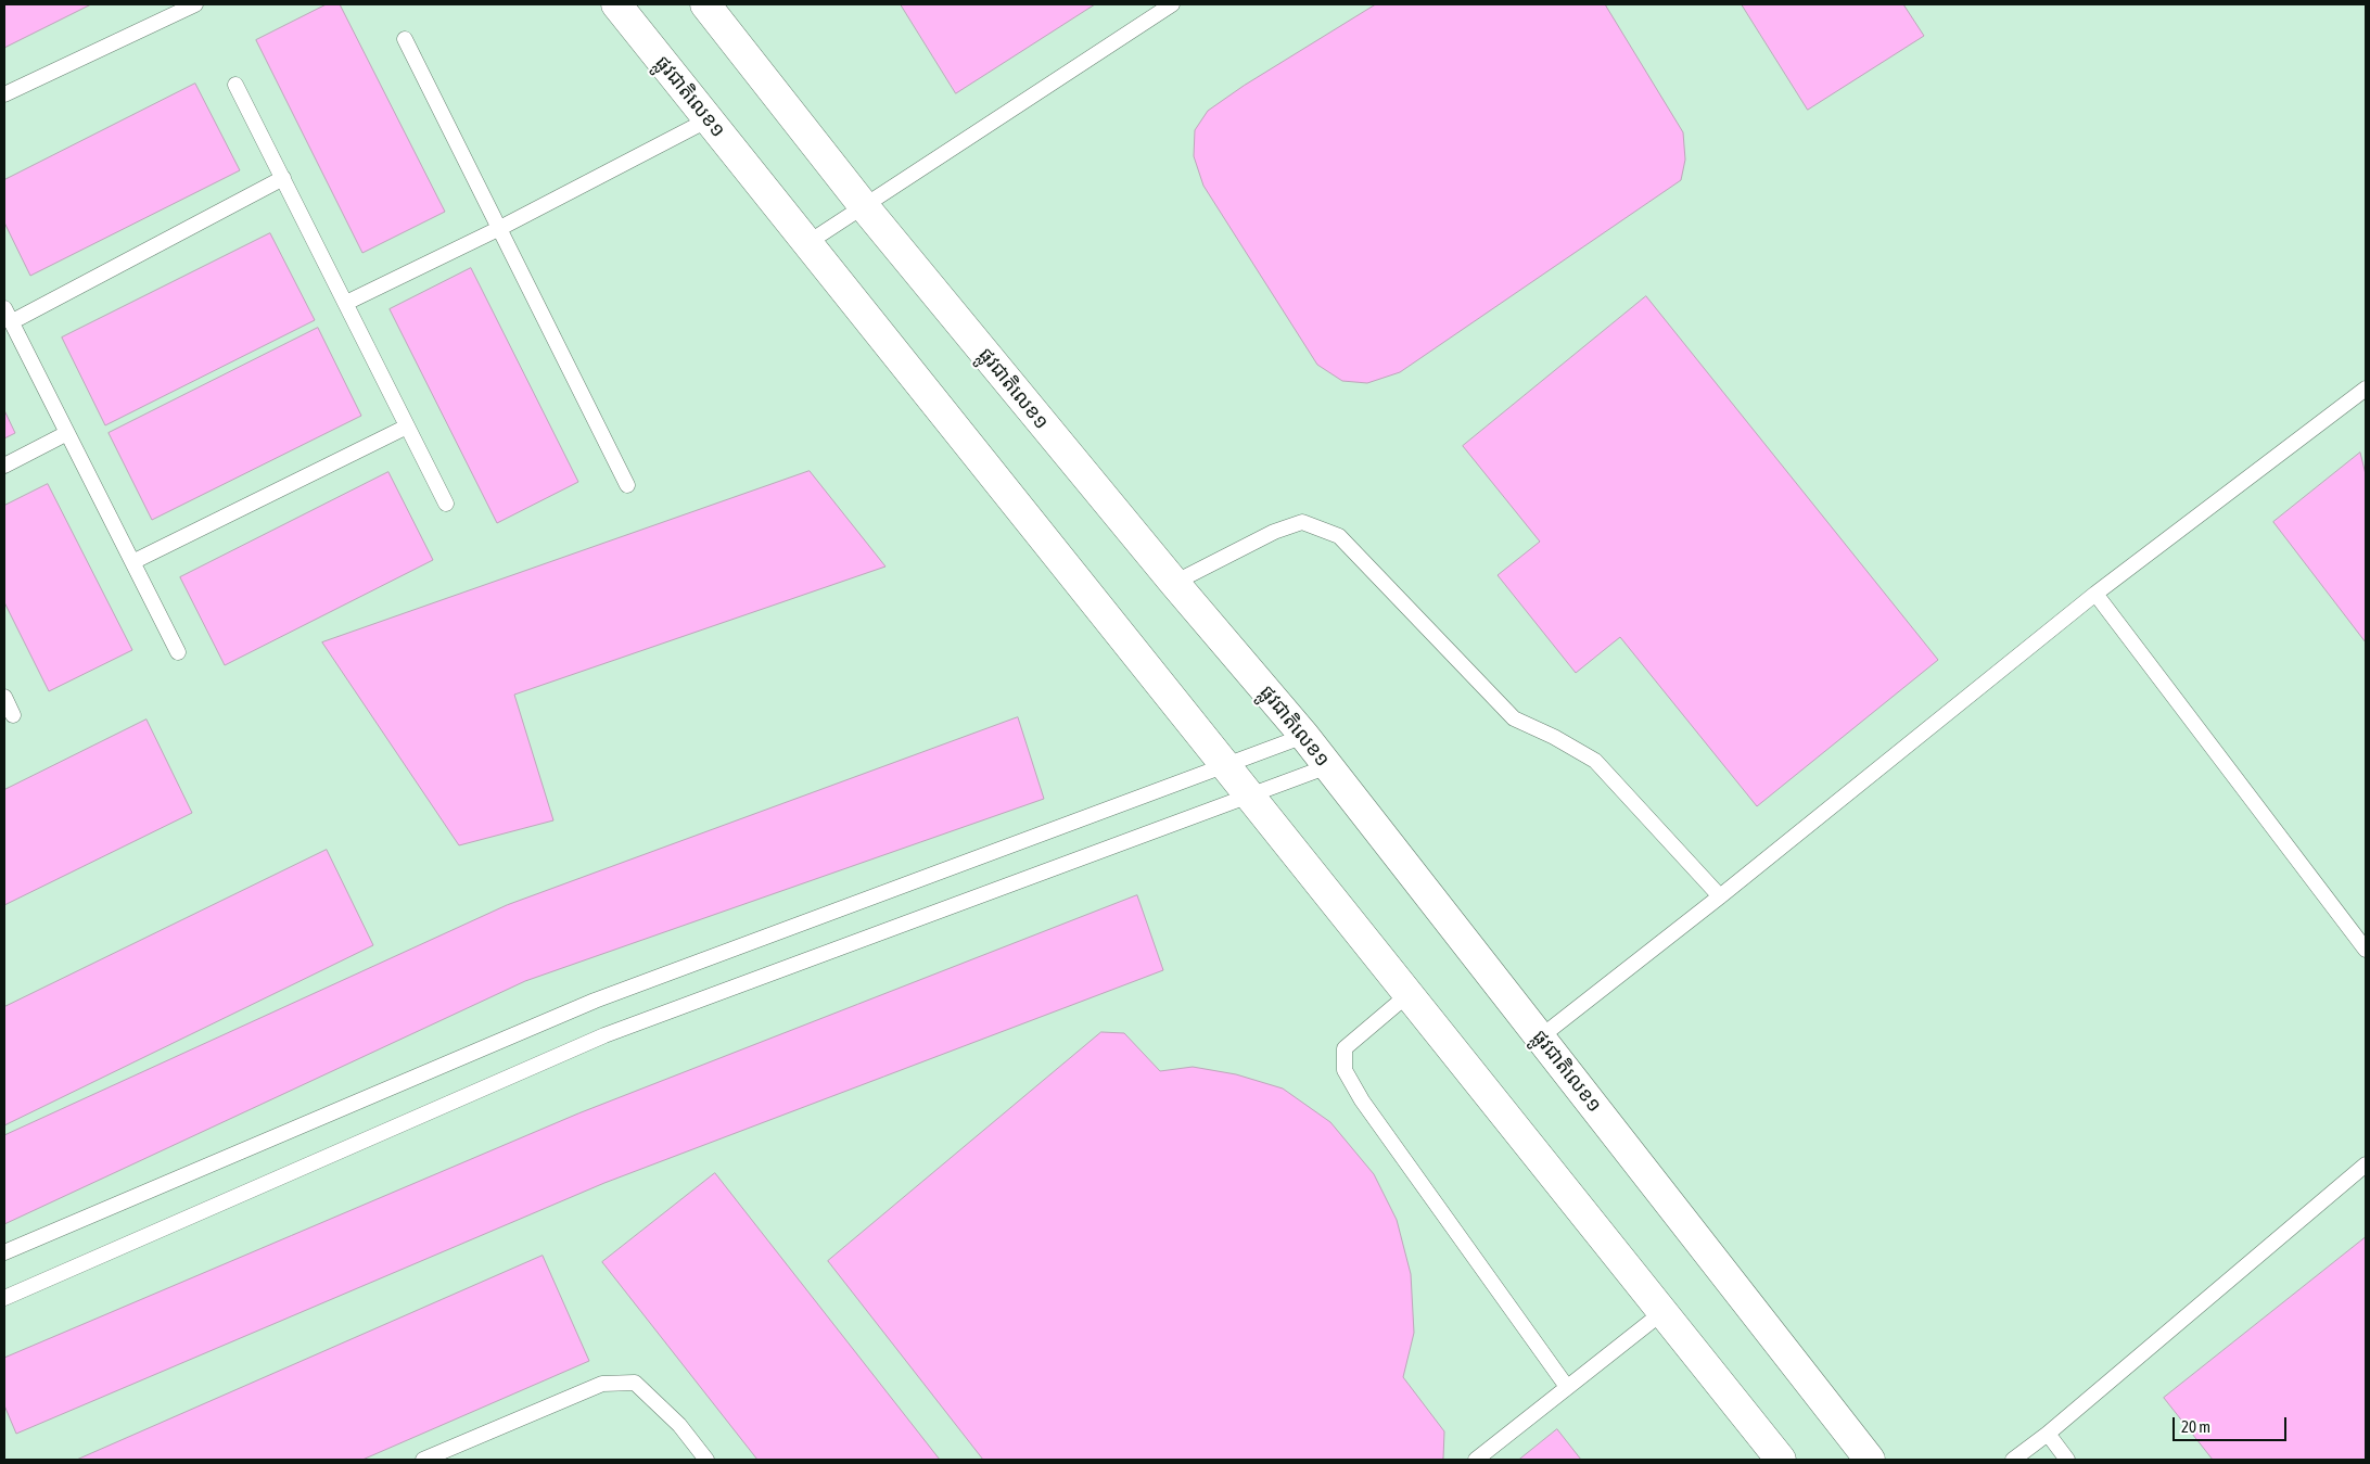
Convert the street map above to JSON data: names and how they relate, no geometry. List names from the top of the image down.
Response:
{
  "streets": {
    "highway": ["ផ្លូវជាតិលេខ១"]
  },
  "scale_bar": "20 m"
}
